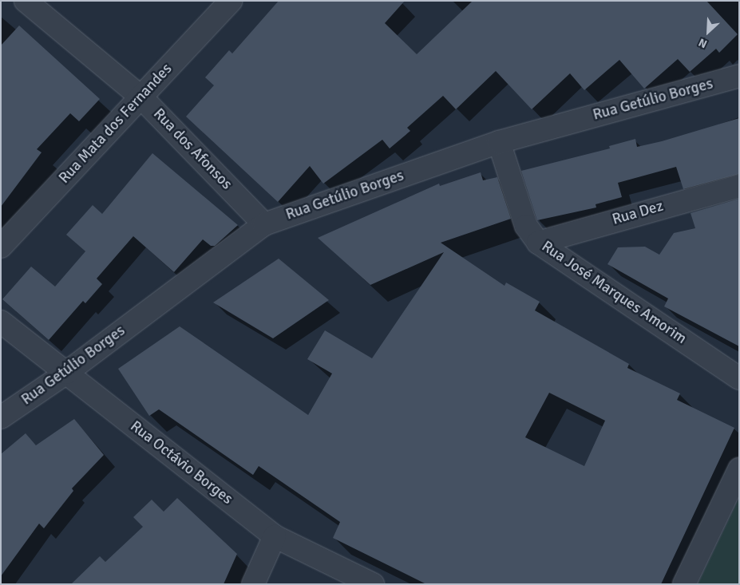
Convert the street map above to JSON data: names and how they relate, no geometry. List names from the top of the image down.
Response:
{
  "streets": {
    "street": [
      "Rua Getúlio Borges",
      "Rua Mata dos Fernandes",
      "Rua dos Afonsos",
      "Rua Dez",
      "Rua José Marques Amorim",
      "Rua Octávio Borges"
    ]
  },
  "crossings": [
    ["Rua Getúlio Borges", "Rua dos Afonsos"],
    ["Rua Getúlio Borges", "Rua José Marques Amorim"],
    ["Rua Getúlio Borges", "Rua Octávio Borges"],
    ["Rua Mata dos Fernandes", "Rua dos Afonsos"],
    ["Rua Dez", "Rua José Marques Amorim"]
  ],
  "north": "bottom left"
}
